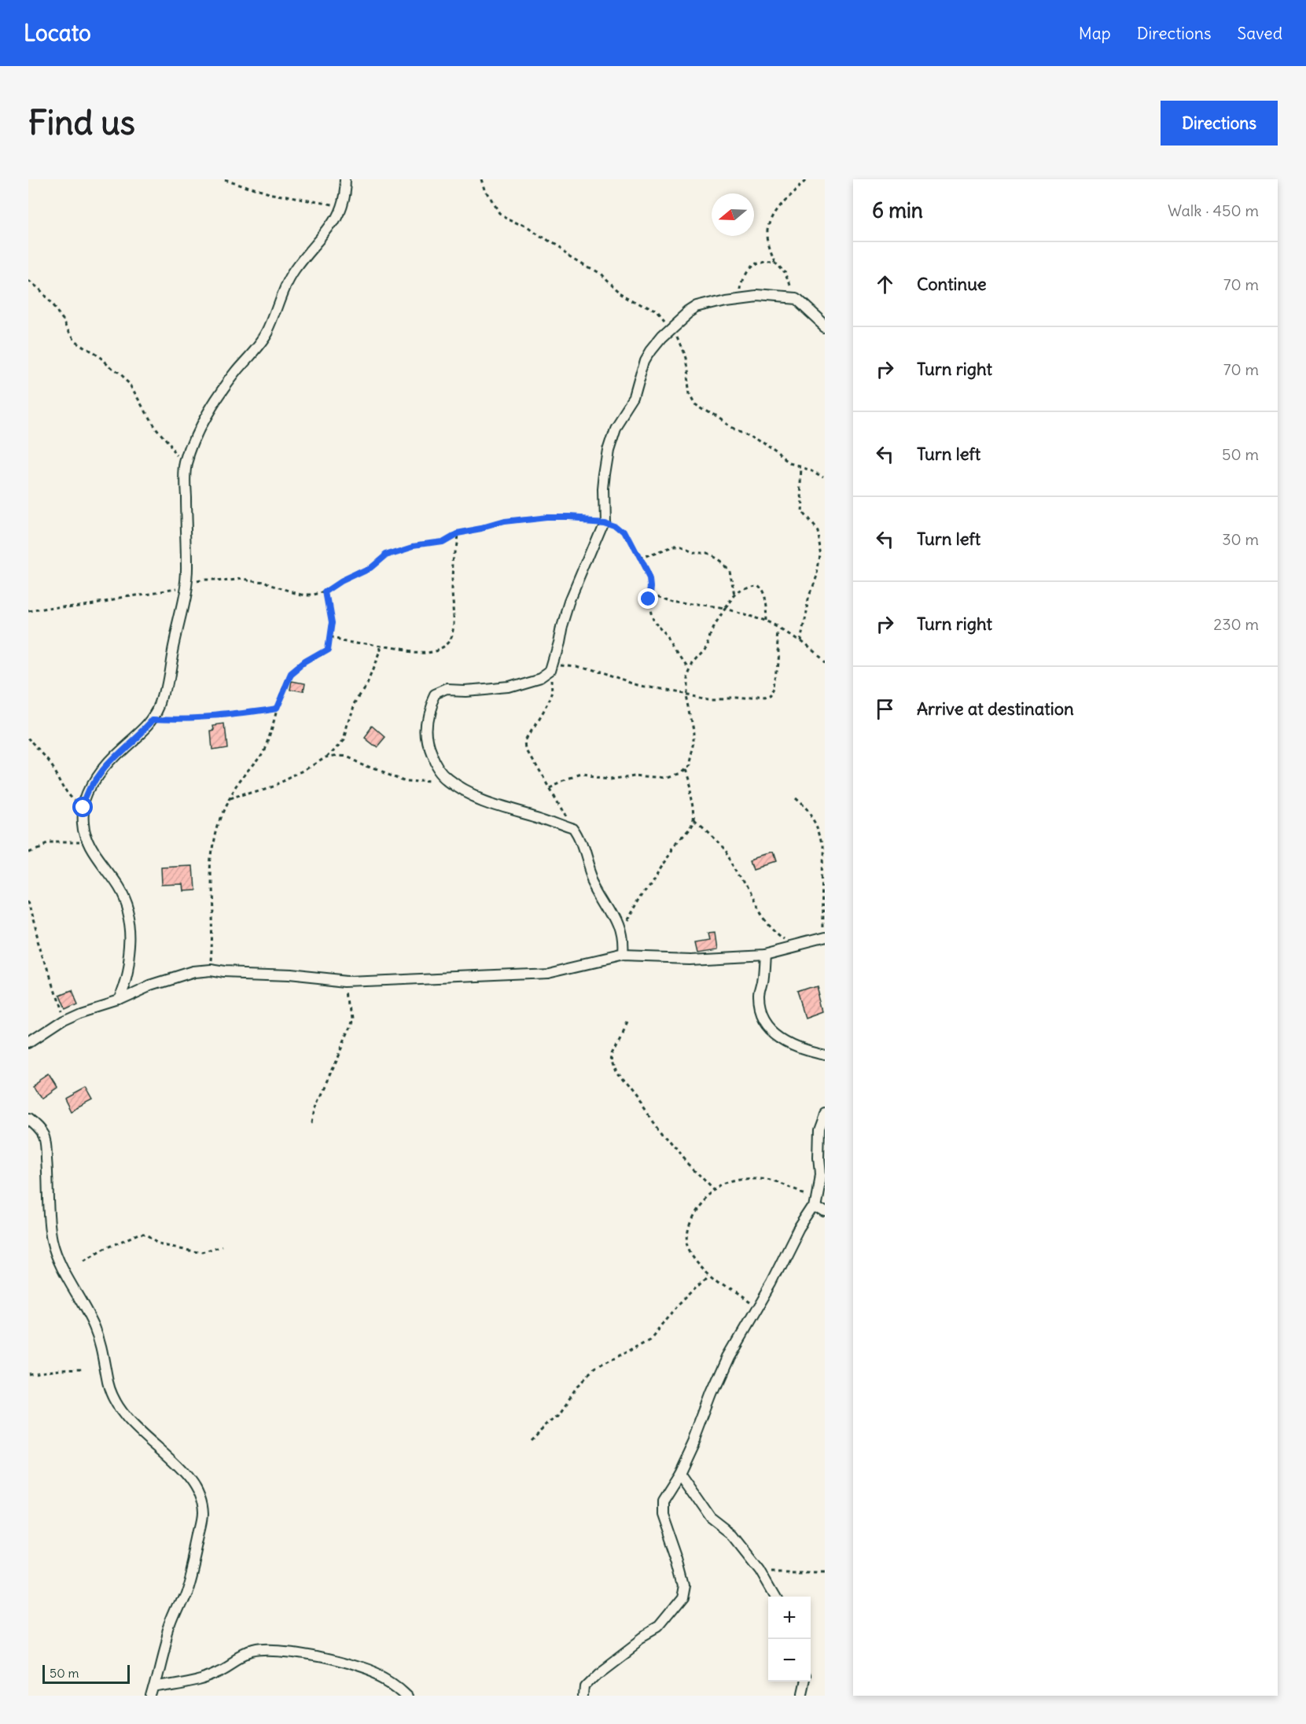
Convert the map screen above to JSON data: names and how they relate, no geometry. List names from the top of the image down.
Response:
{
  "scale_bar": "50 m",
  "north": "left",
  "page": {
    "header": "Locato",
    "nav": ["Map", "Directions", "Saved"],
    "buttons": "Directions",
    "title": "Find us",
    "heading": ["6 min", "Walk · 450 m"],
    "list": [
      ["Continue", "70 m"],
      ["Turn right", "70 m"],
      ["Turn left", "50 m"],
      ["Turn left", "30 m"],
      ["Turn right", "230 m"],
      "Arrive at destination"
    ],
    "map_buttons": ["+", "−"],
    "scale": "50 m"
  }
}
